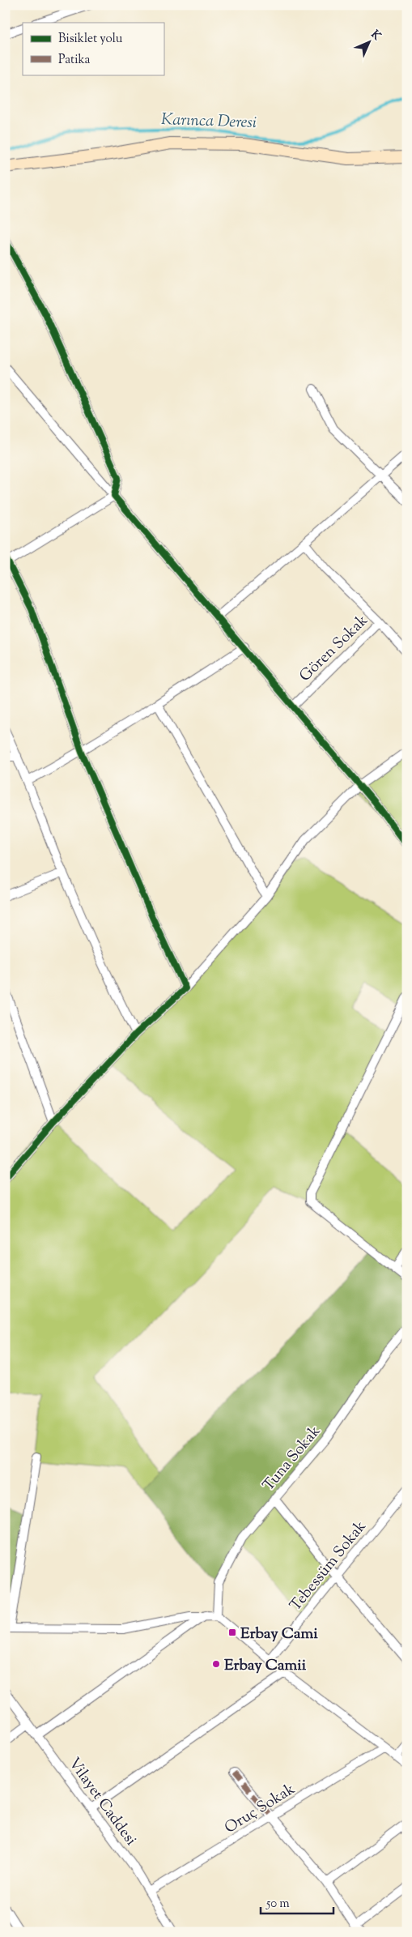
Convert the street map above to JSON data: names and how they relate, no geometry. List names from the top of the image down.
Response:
{
  "streets": {
    "street": [
      "Gören Sokak",
      "Tuna Sokak",
      "Tebessüm Sokak",
      "Vilayet Caddesi",
      "Oruç Sokak"
    ]
  },
  "crossings": [
    ["Vilayet Caddesi", "Oruç Sokak"]
  ],
  "water": ["Karınca Deresi"],
  "places": {
    "transit": ["Erbay Cami"],
    "other": ["Erbay Camii"]
  },
  "legend": ["Bisiklet yolu", "Patika"],
  "scale_bar": "50 m",
  "north": "top right"
}
